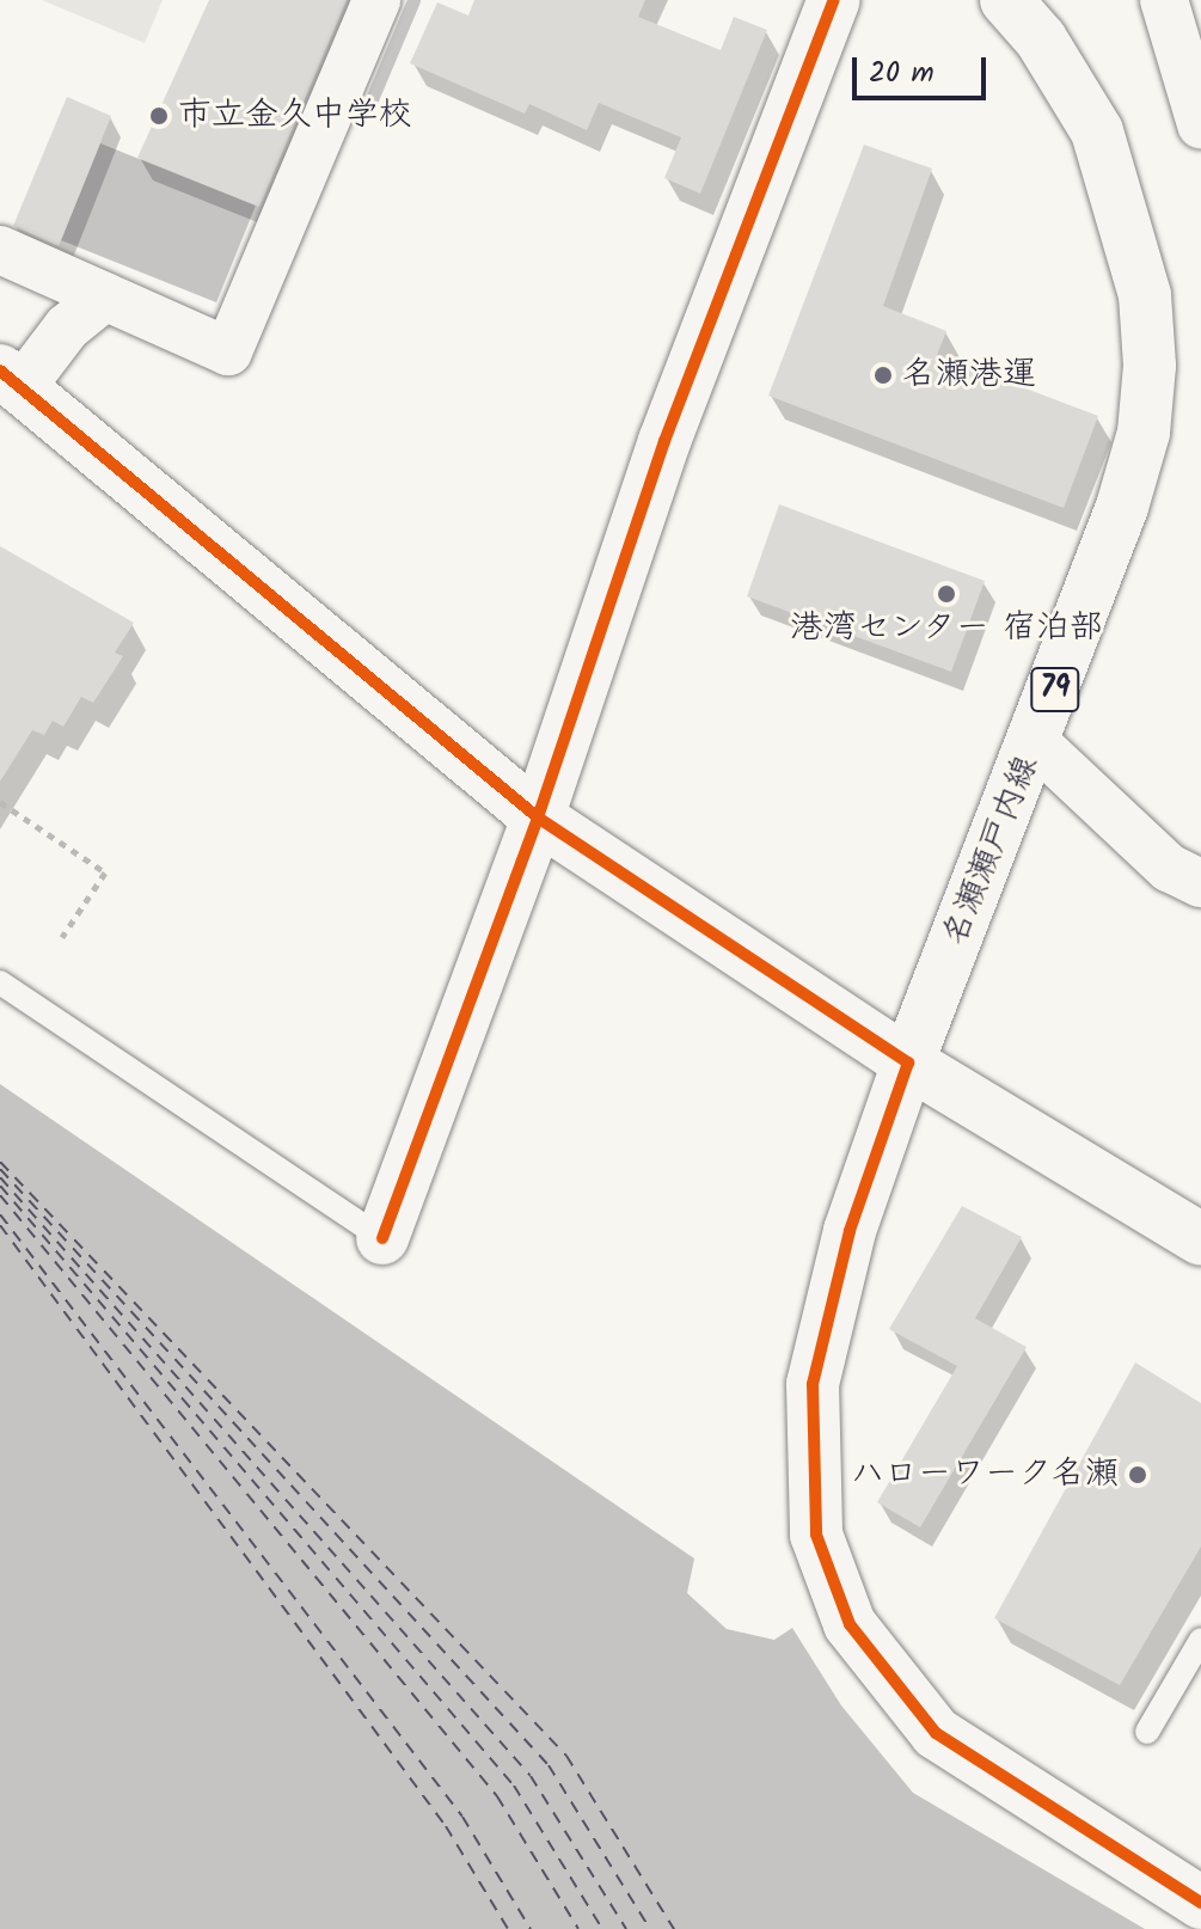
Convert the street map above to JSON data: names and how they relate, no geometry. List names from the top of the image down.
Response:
{
  "streets": {
    "street": ["79", "名瀬瀬戸内線"]
  },
  "places": [
    "市立金久中学校",
    "名瀬港運",
    "港湾センター 宿泊部",
    "ハローワーク名瀬"
  ],
  "scale_bar": "20 m"
}
